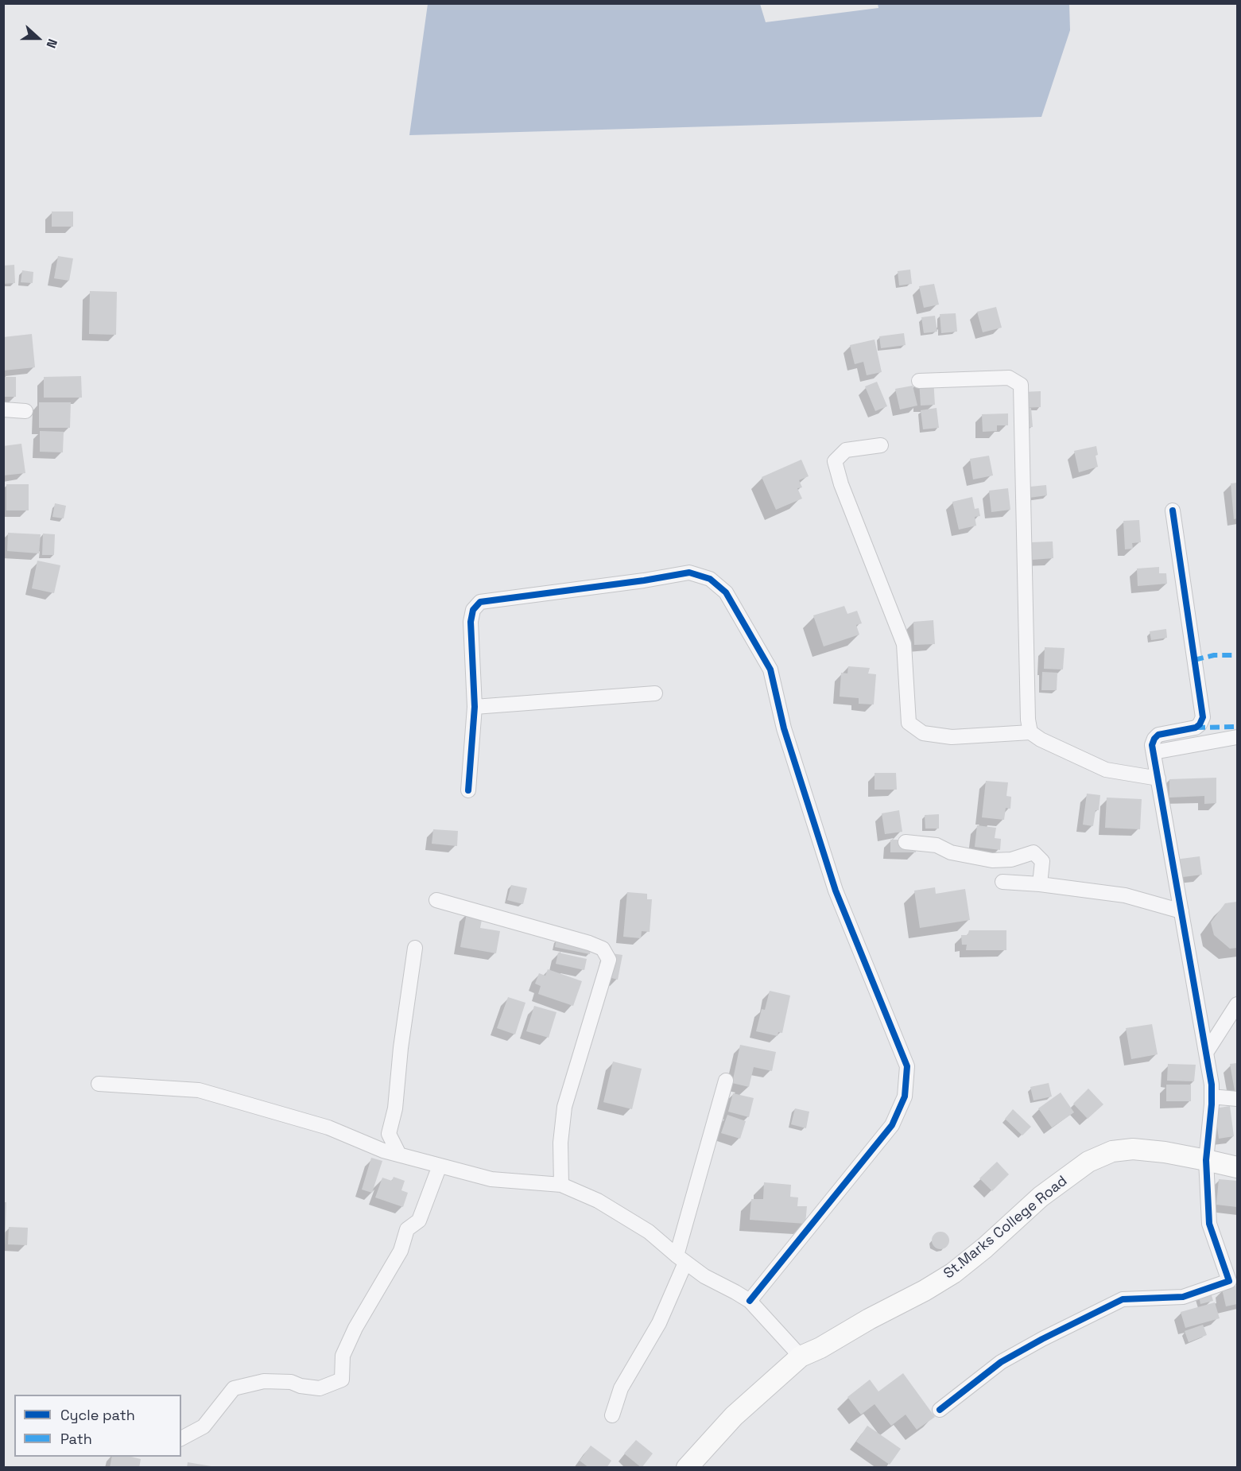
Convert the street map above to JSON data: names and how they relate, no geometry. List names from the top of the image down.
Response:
{
  "streets": {
    "main road": ["St.Marks College Road"]
  },
  "legend": ["Cycle path", "Path"],
  "north": "right"
}
